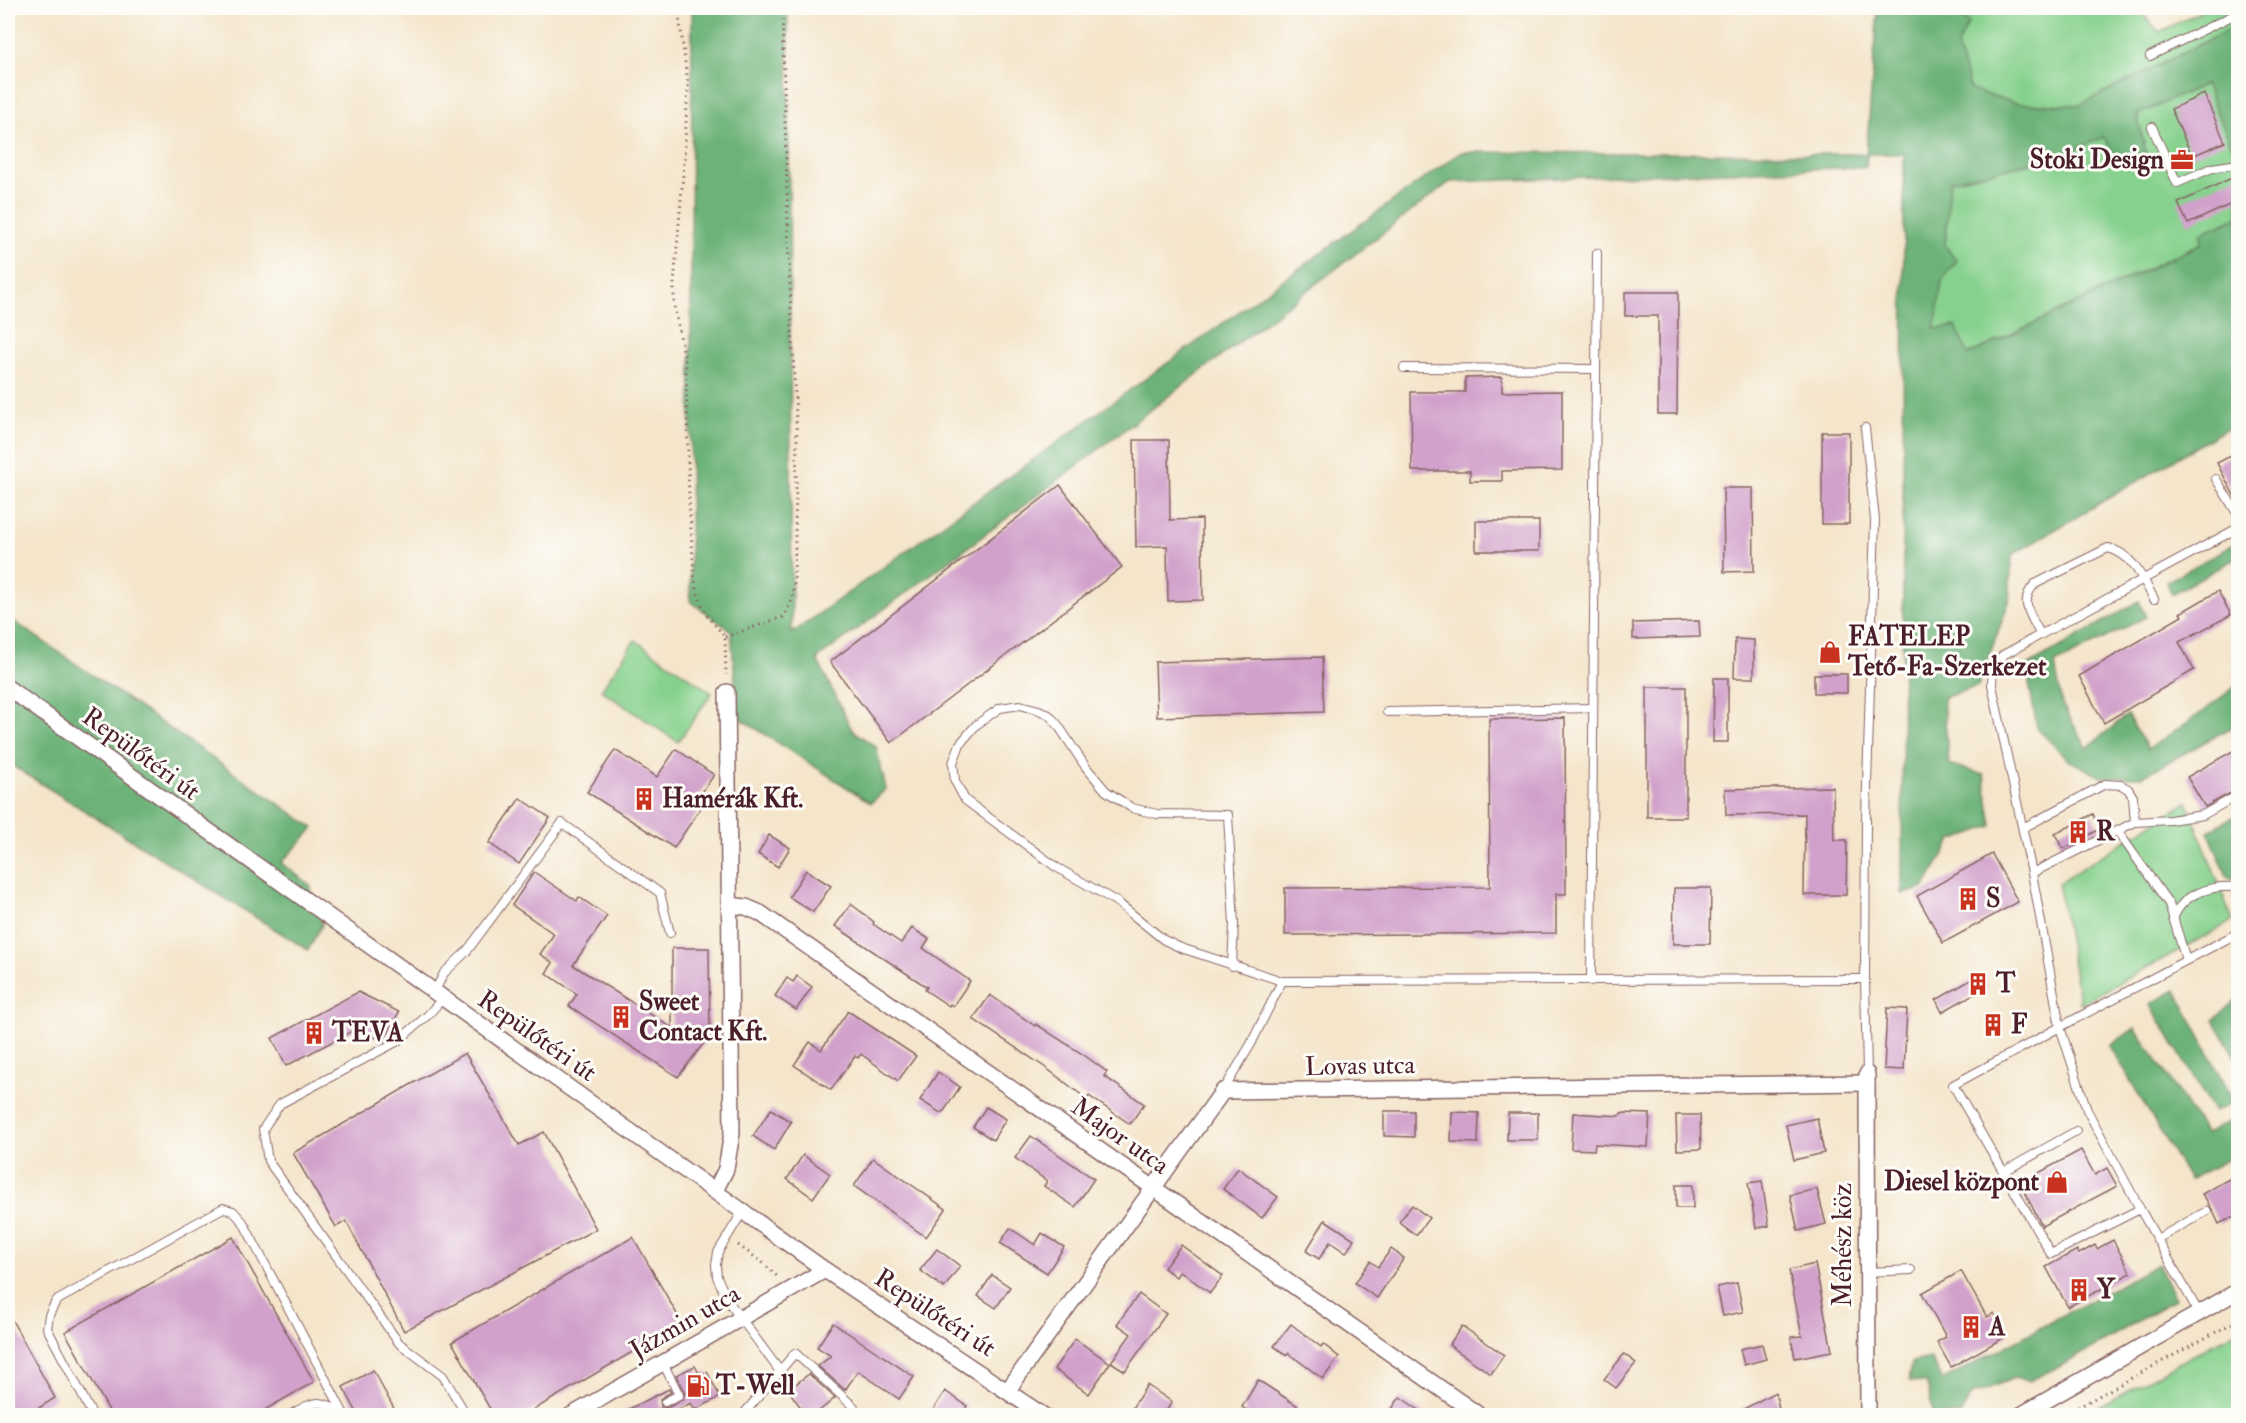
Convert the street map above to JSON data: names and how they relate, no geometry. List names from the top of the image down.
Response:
{
  "streets": {
    "street": [
      "Repülőtéri út",
      "Lovas utca",
      "Major utca",
      "Méhész köz",
      "Jázmin utca"
    ]
  },
  "crossings": [
    ["Repülőtéri út", "Jázmin utca"],
    ["Lovas utca", "Méhész köz"]
  ],
  "places": {
    "office": ["Stoki Design"],
    "shop": ["FATELEP Tető-Fa-Szerkezet", "Diesel központ"],
    "building": [
      "Hamérák Kft.",
      "R",
      "S",
      "T",
      "Sweet Contact Kft.",
      "F",
      "TEVA",
      "Y",
      "A"
    ],
    "fuel station": ["T-Well"]
  }
}
